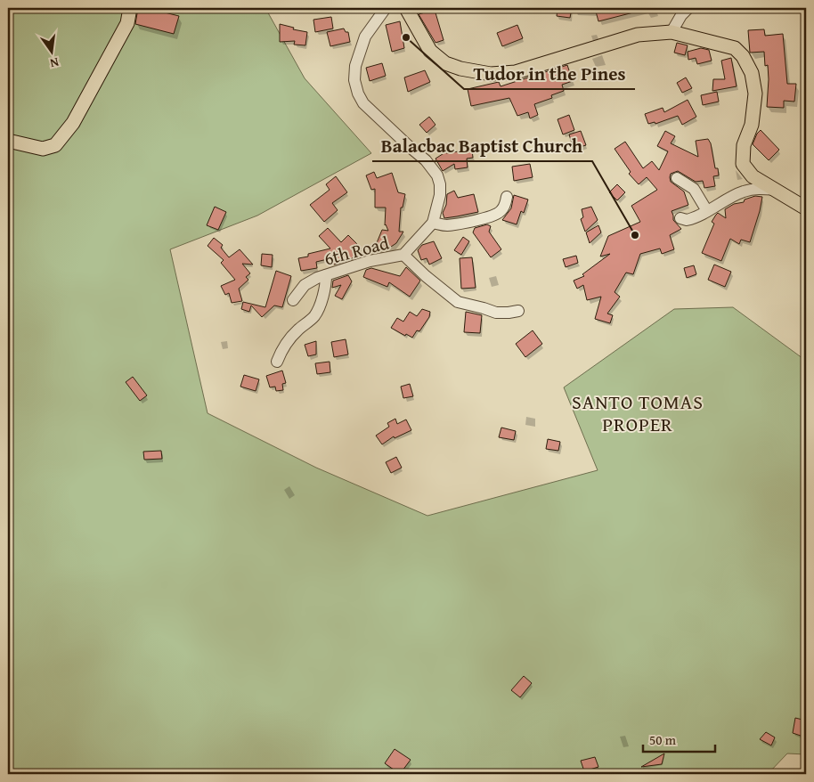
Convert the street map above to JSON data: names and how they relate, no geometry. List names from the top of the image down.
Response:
{
  "streets": {
    "street": ["6th Road"]
  },
  "districts": ["SANTO TOMAS PROPER"],
  "places": ["Tudor in the Pines", "Balacbac Baptist Church"],
  "scale_bar": "50 m",
  "north": "bottom"
}
